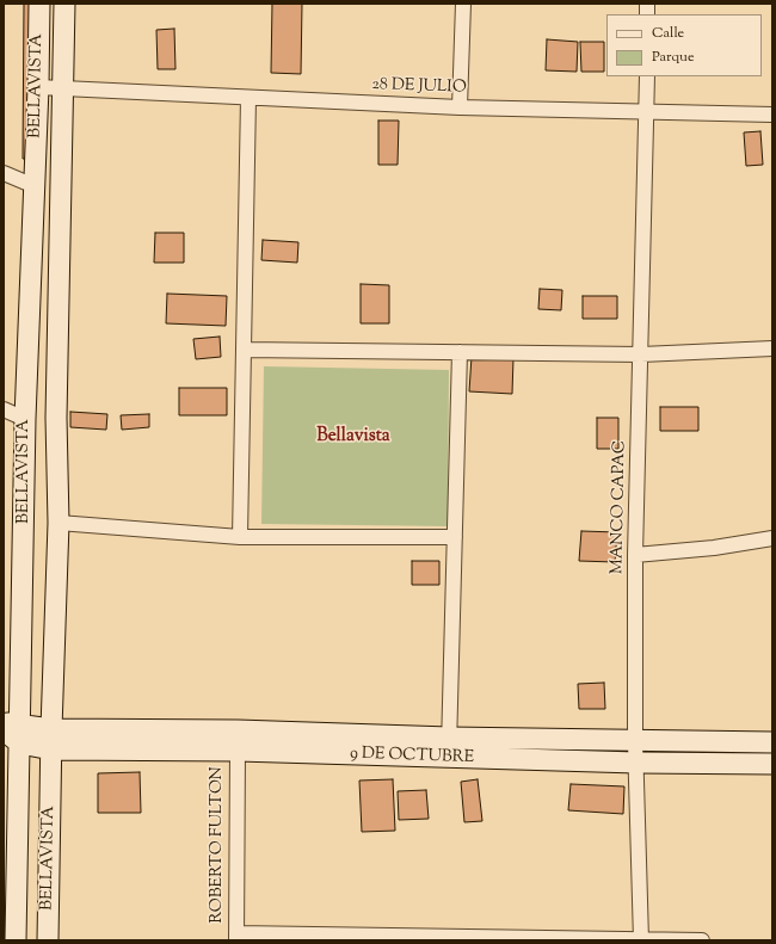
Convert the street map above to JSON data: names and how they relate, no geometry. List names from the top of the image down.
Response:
{
  "streets": {
    "street": [
      "BELLAVISTA",
      "28 DE JULIO",
      "MANCO CAPAC",
      "9 DE OCTUBRE",
      "ROBERTO FULTON"
    ]
  },
  "crossings": [
    ["BELLAVISTA", "28 DE JULIO"],
    ["BELLAVISTA", "9 DE OCTUBRE"],
    ["28 DE JULIO", "MANCO CAPAC"],
    ["MANCO CAPAC", "9 DE OCTUBRE"],
    ["9 DE OCTUBRE", "ROBERTO FULTON"]
  ],
  "districts": ["Bellavista"],
  "legend": ["Calle", "Parque"]
}
